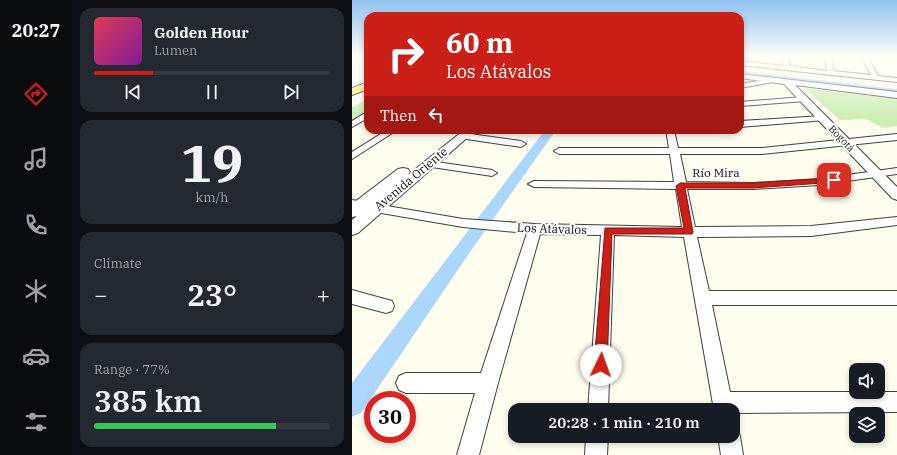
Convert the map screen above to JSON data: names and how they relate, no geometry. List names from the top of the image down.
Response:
{
  "streets": {
    "street": [
      "Bogotá",
      "Río Mira",
      "Avenida Oriente",
      "Los Atávalos"
    ]
  },
  "crossings": [
    ["Bogotá", "Río Mira"],
    ["Avenida Oriente", "Los Atávalos"]
  ],
  "page": {
    "tabs": "20:27",
    "turn": ["60 m", "Los Atávalos"],
    "song": ["Golden Hour", "Lumen"],
    "then": "Then",
    "tile": [
      ["19", "km/h"],
      "Climate",
      ["Range · 77%", "385 km"]
    ],
    "heat": ["−", "23°", "+"],
    "limit": "30",
    "trip": "20:28 · 1 min · 210 m"
  }
}
